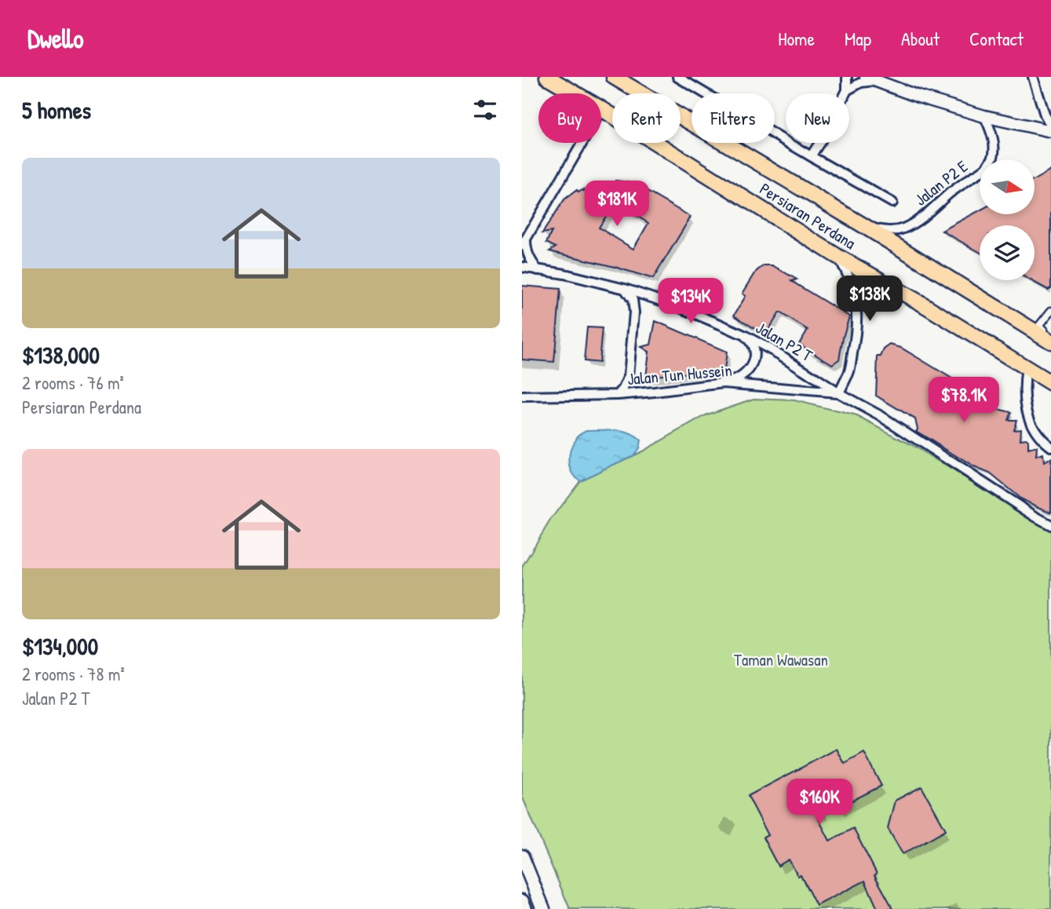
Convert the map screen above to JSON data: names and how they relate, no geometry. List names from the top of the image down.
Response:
{
  "streets": {
    "main road": ["Persiaran Perdana"],
    "street": ["Jalan P2 E", "Jalan P2 T", "Jalan Tun Hussein"]
  },
  "crossings": [
    ["Jalan P2 E", "Persiaran Perdana"],
    ["Jalan P2 T", "Jalan Tun Hussein"]
  ],
  "parks": ["Taman Wawasan"],
  "north": "right",
  "page": {
    "header": "Dwello",
    "nav": [
      "Home",
      "Map",
      "About",
      "Contact"
    ],
    "heading": "5 homes",
    "chip": [
      "Buy",
      "Rent",
      "Filters",
      "New"
    ],
    "list": [
      {
        "name": "$138,000",
        "note": "2 rooms · 76 m² · Persiaran Perdana"
      },
      {
        "name": "$134,000",
        "note": "2 rooms · 78 m² · Jalan P2 T"
      }
    ],
    "price": [
      "$181K",
      "$138K",
      "$134K",
      "$78.1K",
      "$160K"
    ]
  }
}
